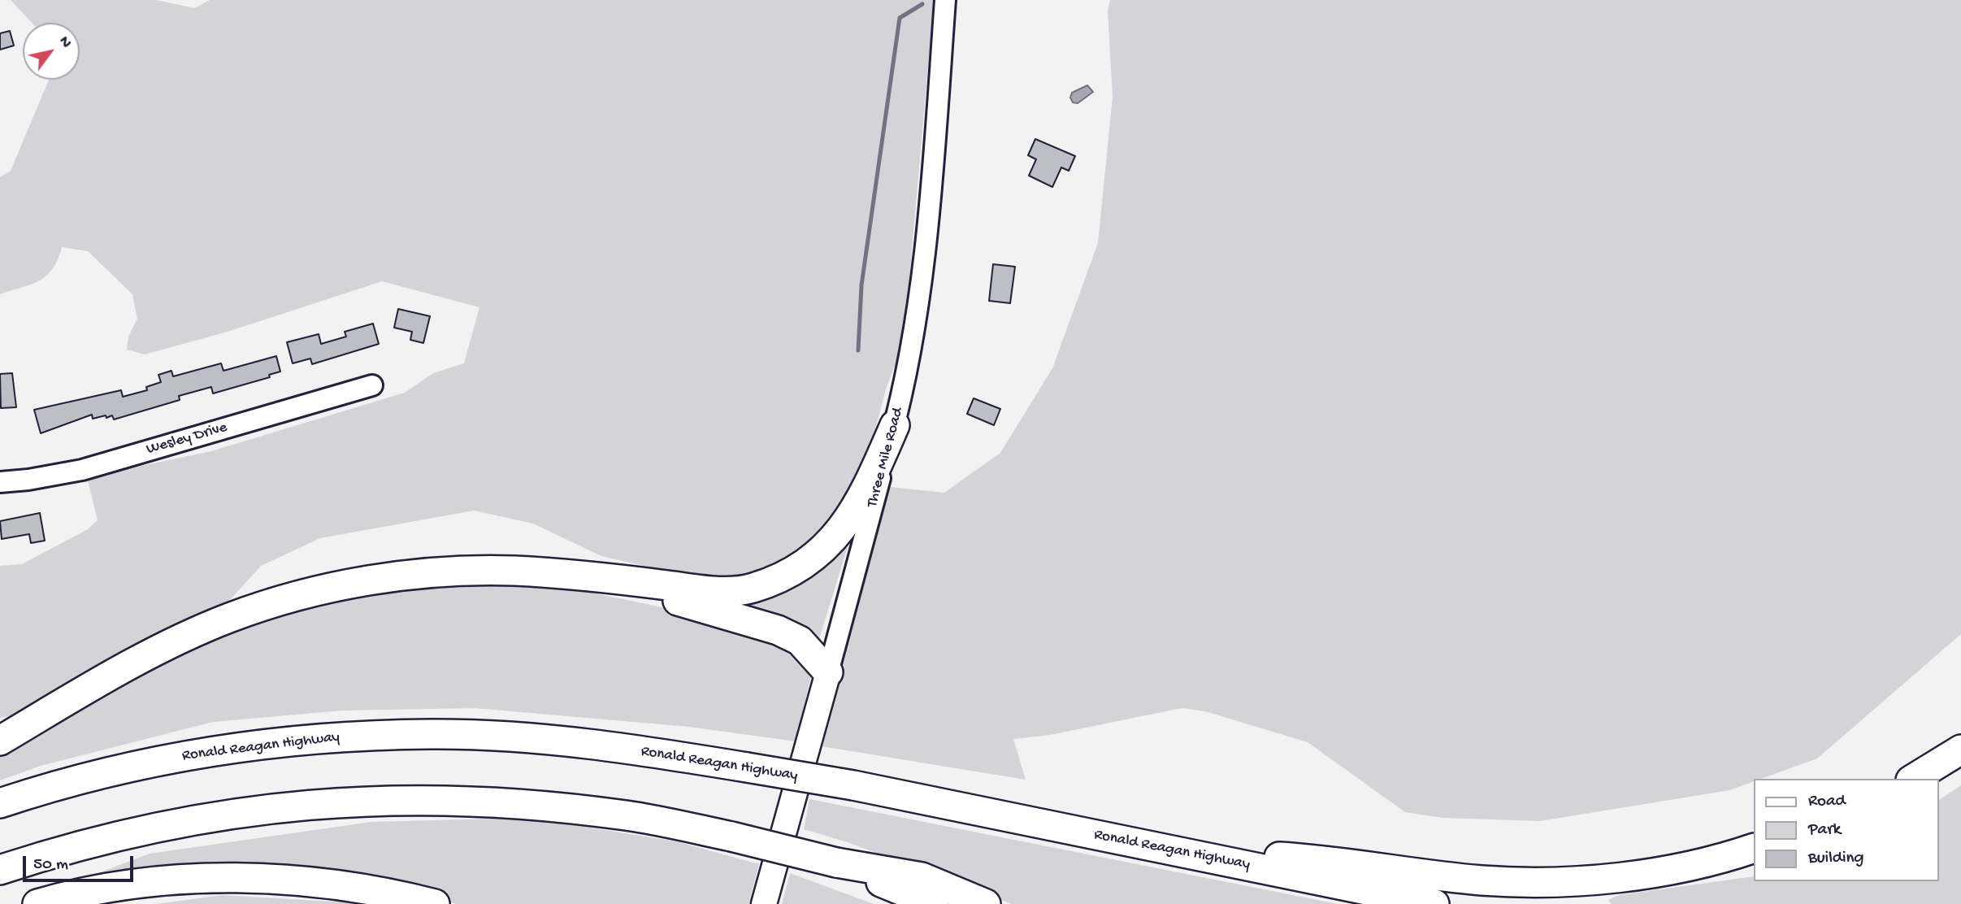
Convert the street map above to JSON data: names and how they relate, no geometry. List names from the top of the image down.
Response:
{
  "streets": {
    "highway": ["Ronald Reagan Highway"],
    "main road": ["Three Mile Road"],
    "street": ["Wesley Drive"]
  },
  "legend": ["Road", "Park", "Building"],
  "scale_bar": "50 m",
  "north": "top right"
}
